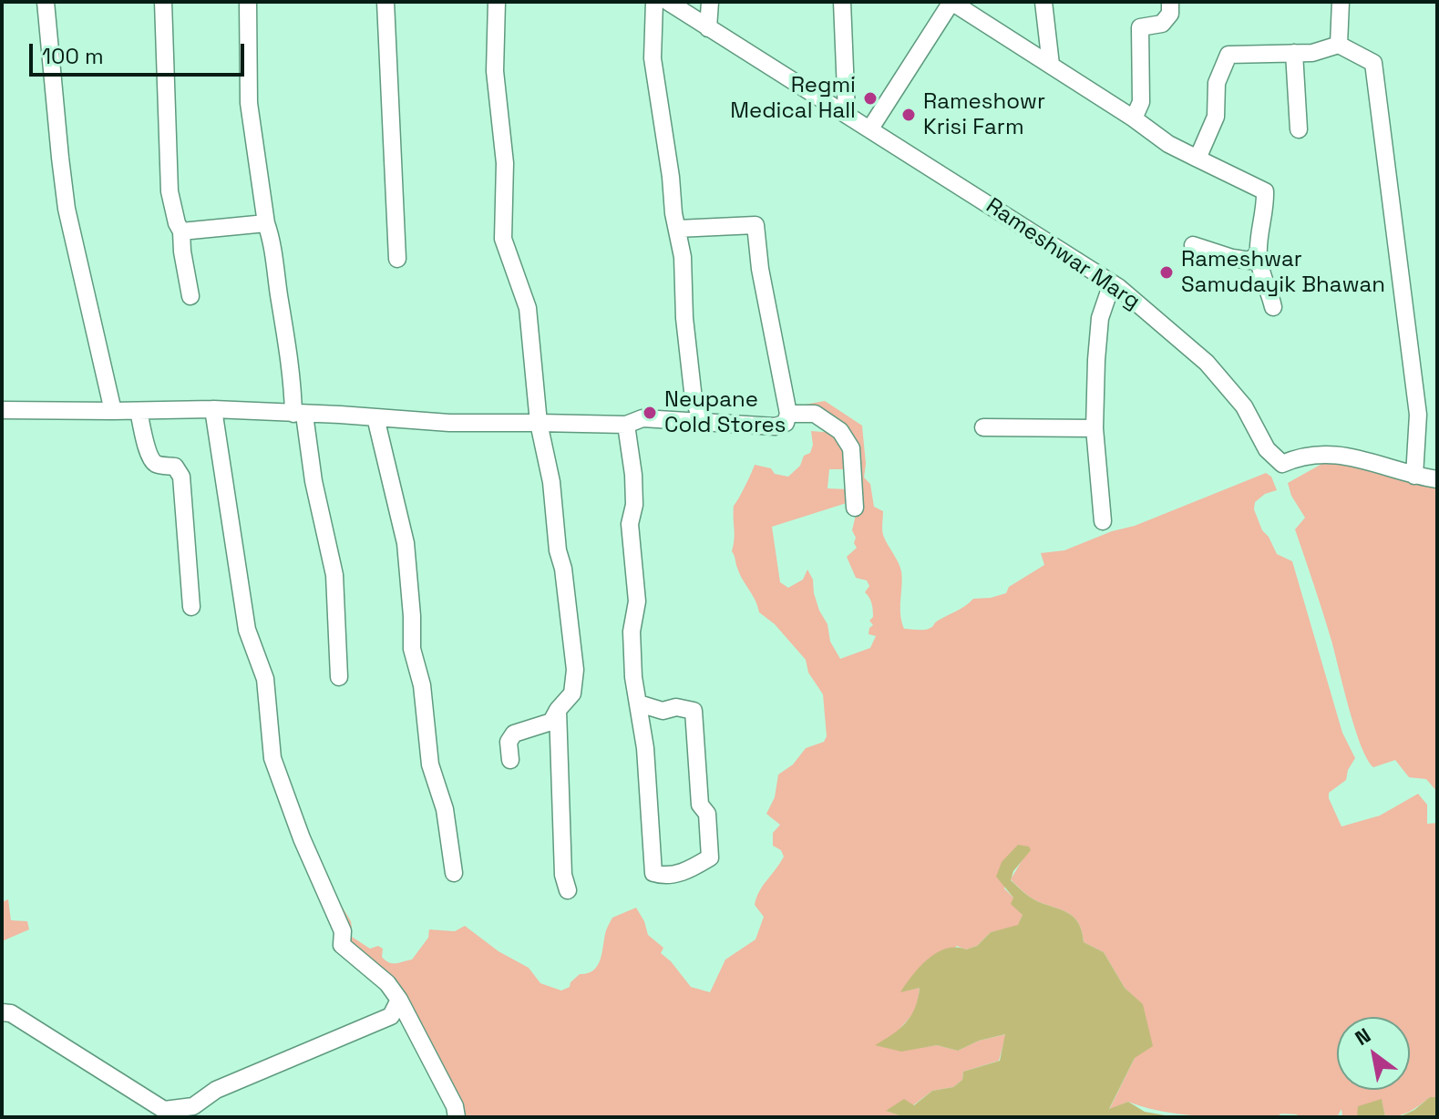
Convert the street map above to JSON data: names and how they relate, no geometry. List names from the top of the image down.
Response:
{
  "streets": {
    "street": ["Rameshwar Marg"]
  },
  "places": [
    "Regmi Medical Hall",
    "Rameshowr Krisi Farm",
    "Rameshwar Samudayik Bhawan",
    "Neupane Cold Stores"
  ],
  "scale_bar": "100 m",
  "north": "top left"
}
